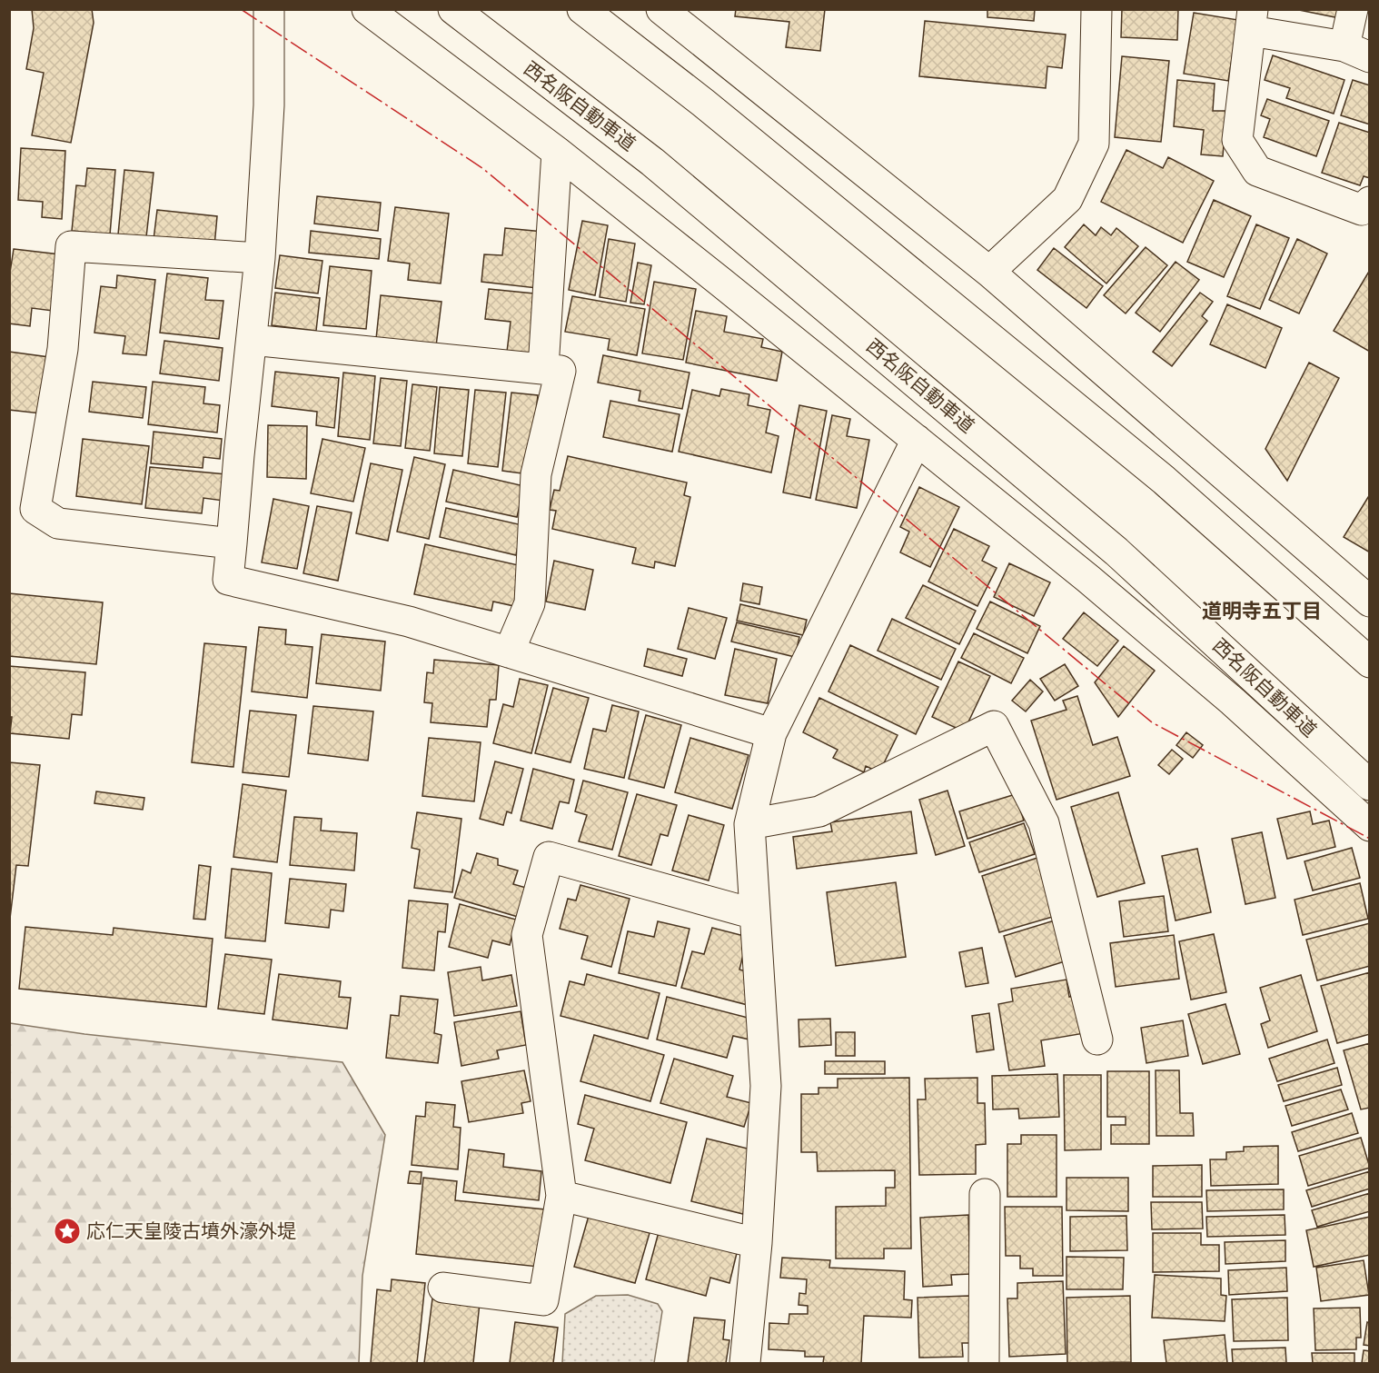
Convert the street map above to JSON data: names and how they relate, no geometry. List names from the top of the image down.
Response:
{
  "streets": {
    "main road": ["西名阪自動車道"]
  },
  "districts": ["道明寺五丁目"],
  "places": {
    "place": ["応仁天皇陵古墳外濠外堤"]
  }
}
